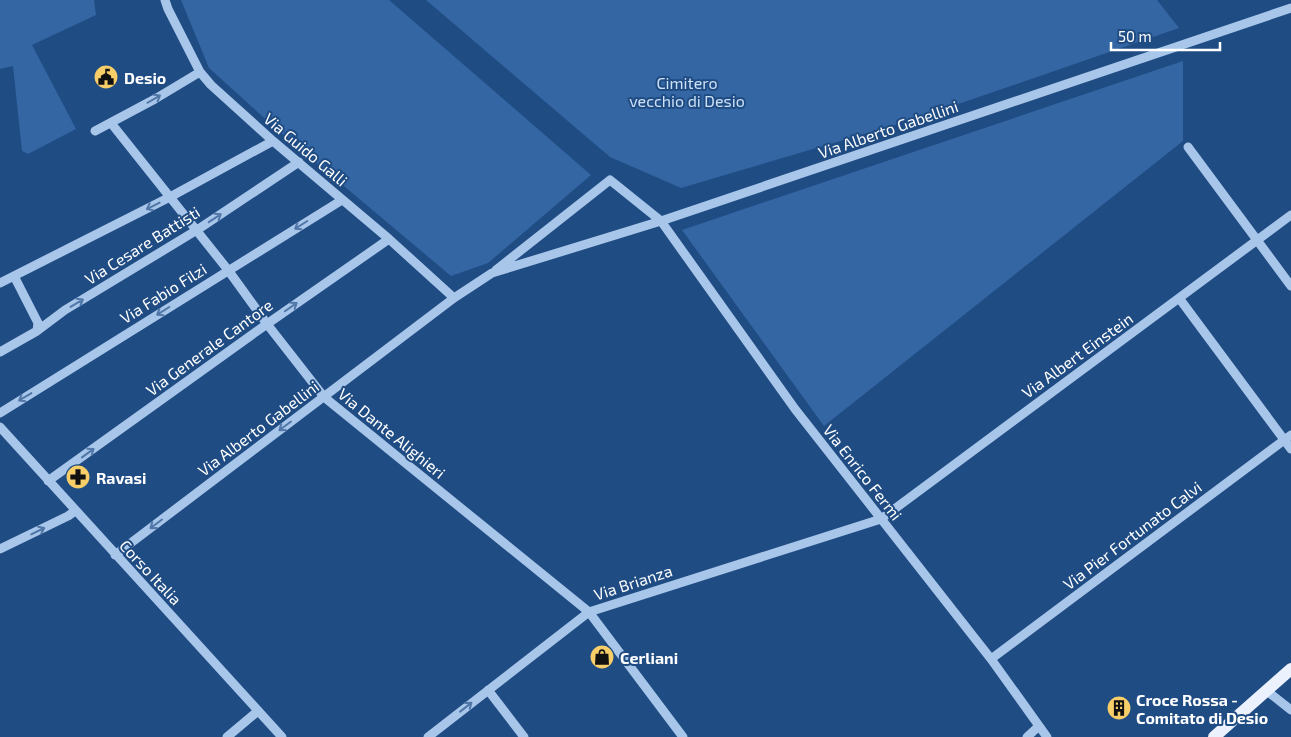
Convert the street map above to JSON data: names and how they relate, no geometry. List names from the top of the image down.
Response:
{
  "streets": {
    "street": [
      "Via Alberto Gabellini",
      "Via Guido Galli",
      "Via Cesare Battisti",
      "Via Fabio Filzi",
      "Via Generale Cantore",
      "Via Albert Einstein",
      "Via Dante Alighieri",
      "Via Enrico Fermi",
      "Via Pier Fortunato Calvi",
      "Corso Italia",
      "Via Brianza"
    ]
  },
  "crossings": [
    ["Via Alberto Gabellini", "Via Guido Galli"],
    ["Via Alberto Gabellini", "Via Dante Alighieri"],
    ["Via Alberto Gabellini", "Via Enrico Fermi"],
    ["Via Alberto Gabellini", "Corso Italia"],
    ["Via Guido Galli", "Via Cesare Battisti"],
    ["Via Guido Galli", "Via Fabio Filzi"],
    ["Via Guido Galli", "Via Generale Cantore"],
    ["Via Cesare Battisti", "Via Dante Alighieri"],
    ["Via Fabio Filzi", "Via Dante Alighieri"],
    ["Via Generale Cantore", "Via Dante Alighieri"],
    ["Via Generale Cantore", "Corso Italia"],
    ["Via Albert Einstein", "Via Enrico Fermi"],
    ["Via Albert Einstein", "Via Brianza"],
    ["Via Dante Alighieri", "Via Brianza"],
    ["Via Enrico Fermi", "Via Pier Fortunato Calvi"],
    ["Via Enrico Fermi", "Via Brianza"]
  ],
  "one_way": ["Via Fabio Filzi", "Via Generale Cantore"],
  "parks": ["Cimitero vecchio di Desio"],
  "places": {
    "public building": ["Desio"],
    "pharmacy": ["Ravasi"],
    "shop": ["Cerliani"],
    "building": ["Croce Rossa - Comitato di Desio"]
  },
  "scale_bar": "50 m"
}
